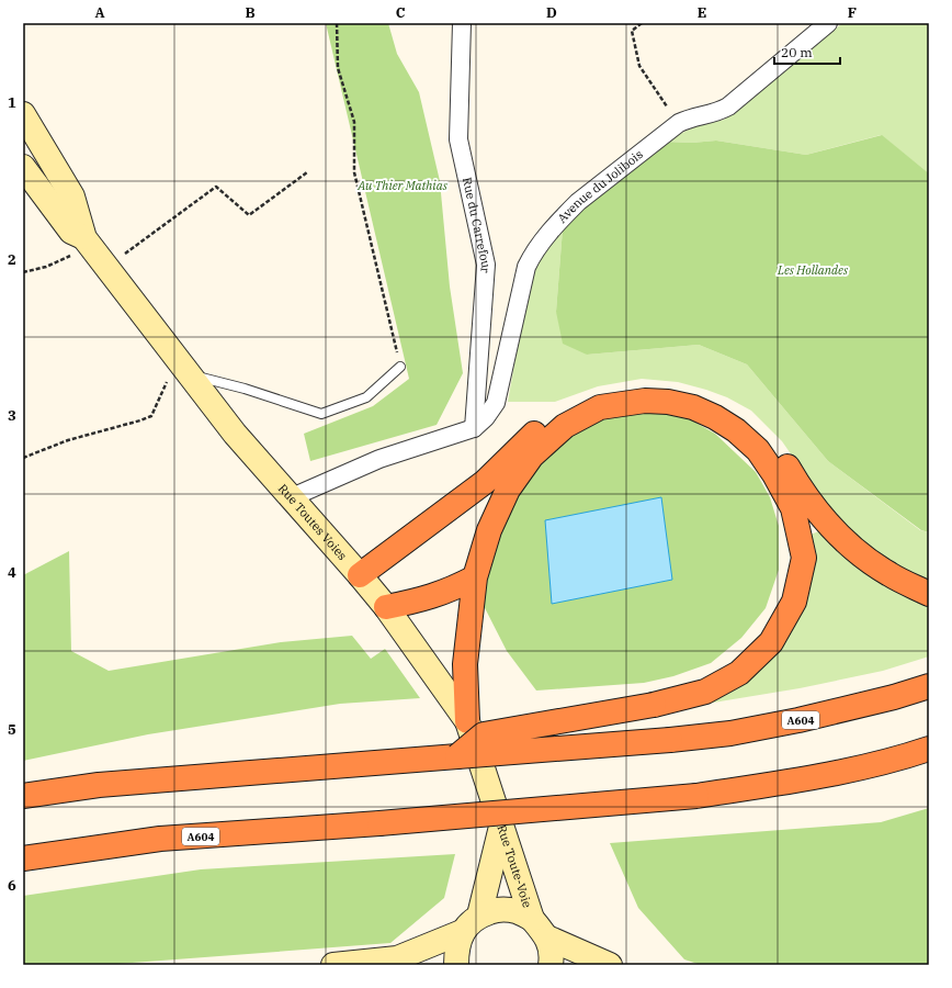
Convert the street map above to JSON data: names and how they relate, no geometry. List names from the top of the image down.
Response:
{
  "streets": {
    "highway": ["A604"],
    "street": [
      "Avenue du Jolibois",
      "Rue du Carrefour",
      "Rue Toutes Voies",
      "Rue Toute-Voie"
    ]
  },
  "crossings": [
    ["Avenue du Jolibois", "Rue du Carrefour"],
    ["Rue Toutes Voies", "Rue Toute-Voie"]
  ],
  "parks": ["Au Thier Mathias", "Les Hollandes"],
  "scale_bar": "20 m",
  "grid": {
    "columns": [
      "A",
      "B",
      "C",
      "D",
      "E",
      "F"
    ],
    "rows": [
      "1",
      "2",
      "3",
      "4",
      "5",
      "6"
    ]
  }
}
